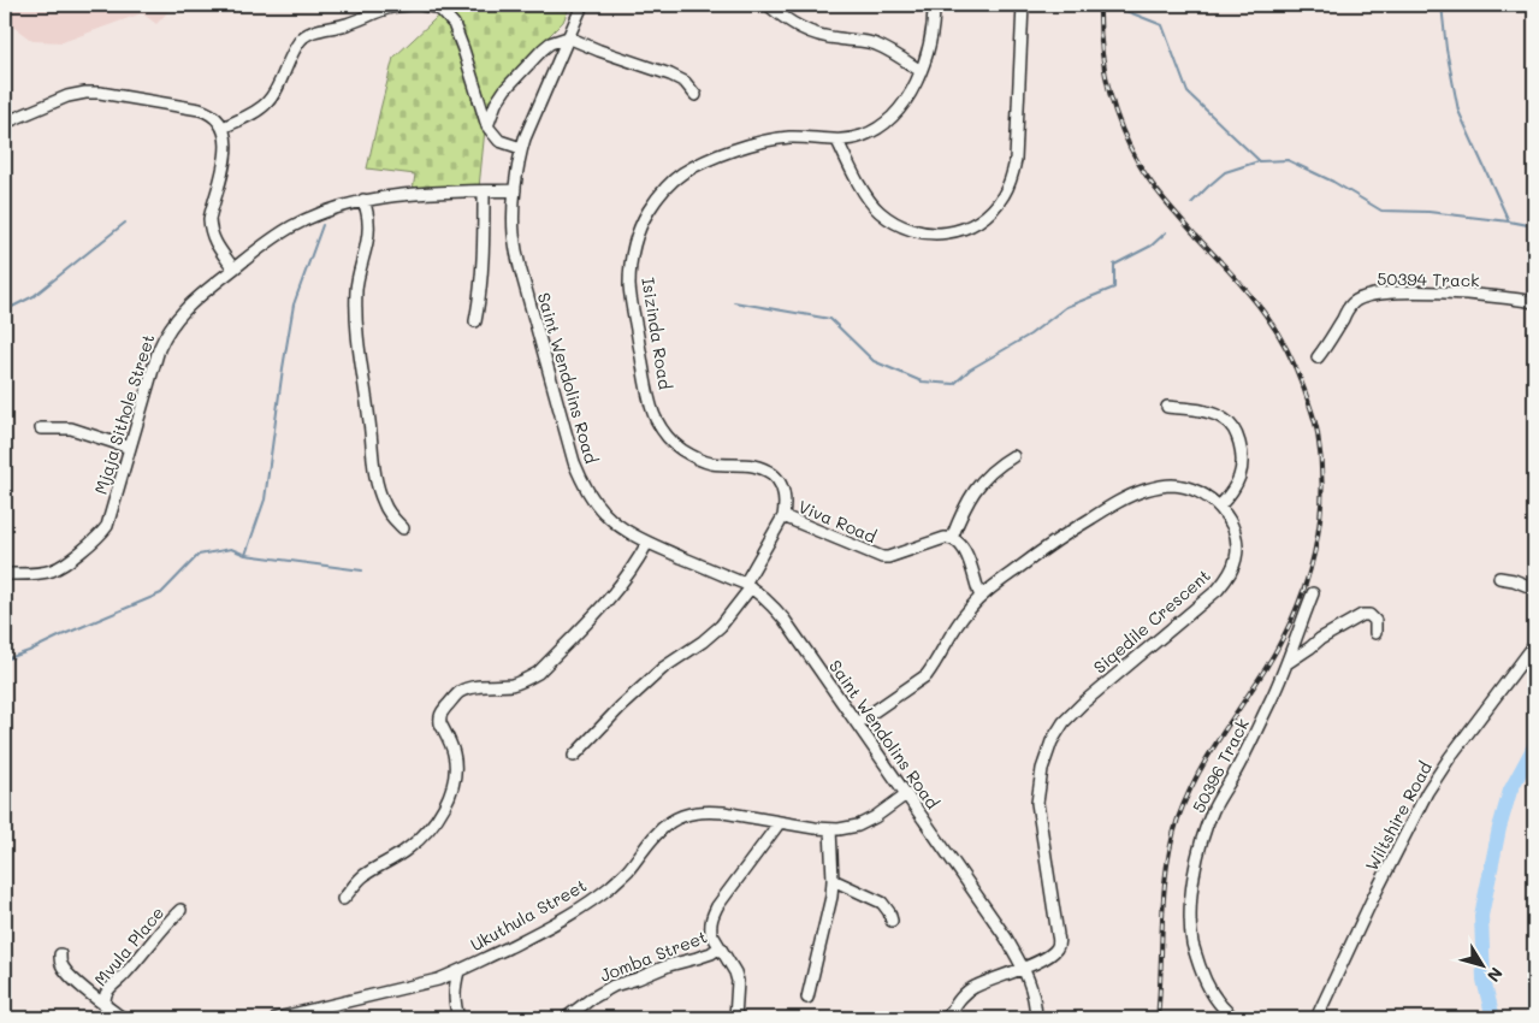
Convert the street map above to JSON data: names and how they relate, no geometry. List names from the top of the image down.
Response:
{
  "streets": {
    "street": [
      "50394 Track",
      "Isizinda Road",
      "Saint Wendolins Road",
      "Mjaja Sithole Street",
      "Viva Road",
      "Siqedile Crescent",
      "50396 Track",
      "Wiltshire Road",
      "Ukuthula Street",
      "Mvula Place",
      "Jomba Street"
    ]
  },
  "crossings": [
    ["Isizinda Road", "Saint Wendolins Road"],
    ["Isizinda Road", "Viva Road"],
    ["Saint Wendolins Road", "Mjaja Sithole Street"],
    ["Saint Wendolins Road", "Siqedile Crescent"],
    ["Saint Wendolins Road", "Ukuthula Street"],
    ["Ukuthula Street", "Jomba Street"]
  ],
  "north": "bottom right"
}
